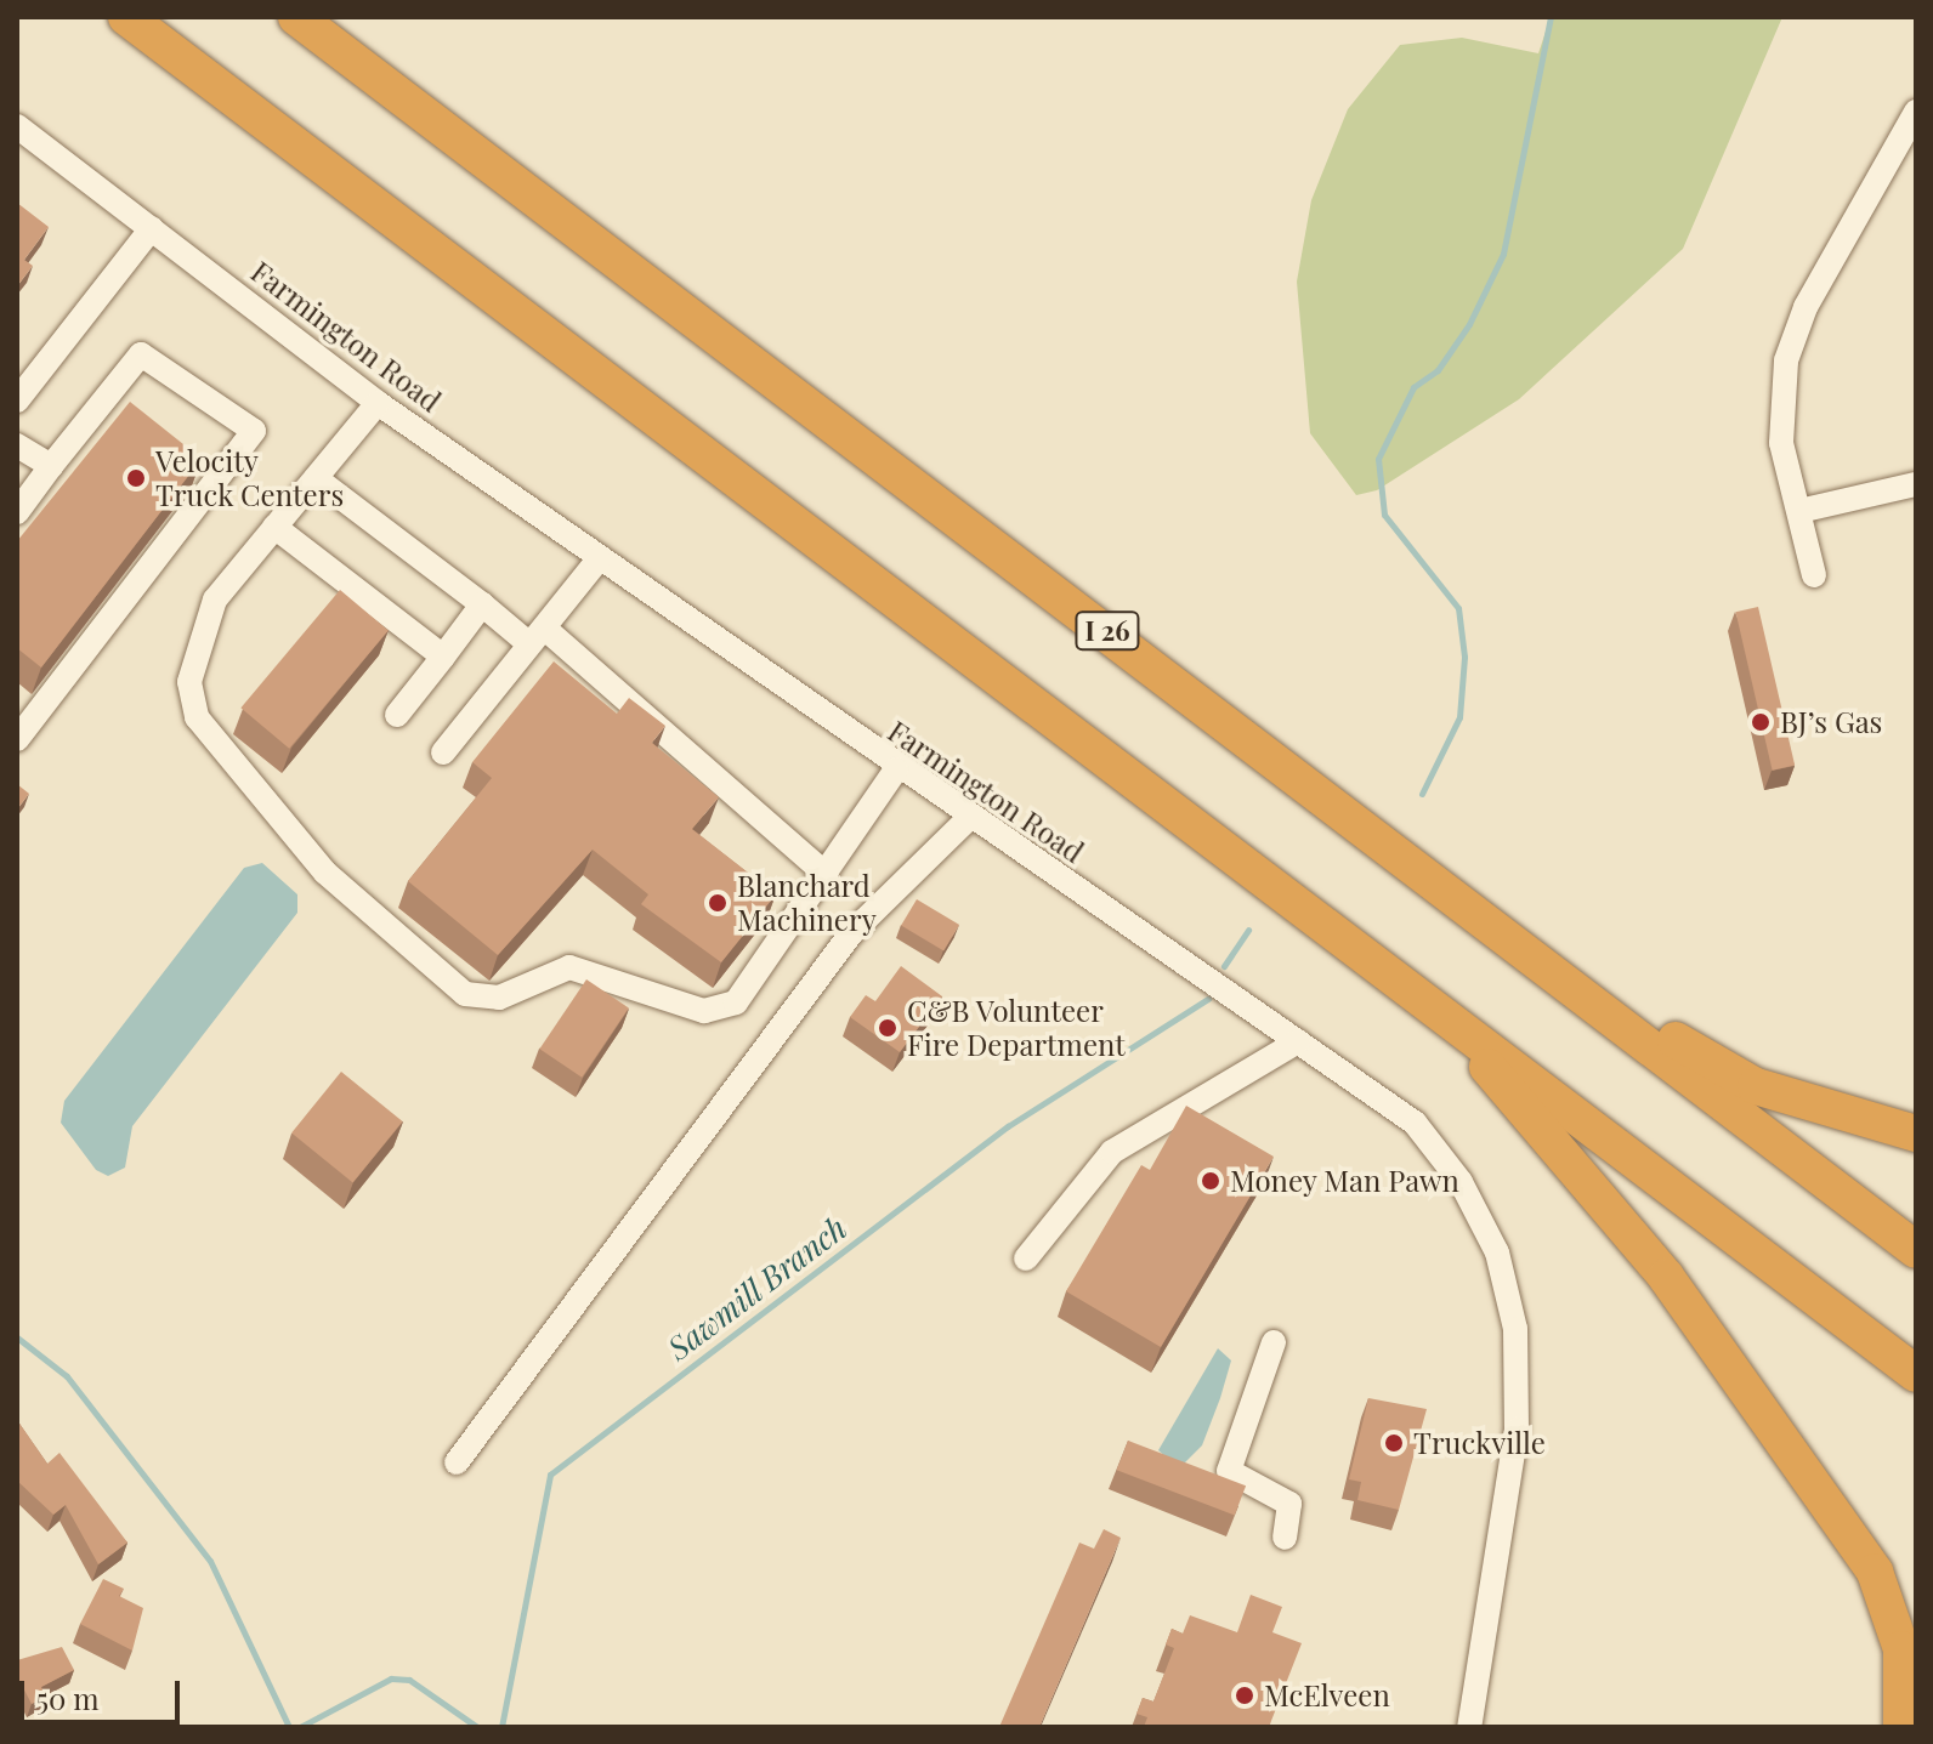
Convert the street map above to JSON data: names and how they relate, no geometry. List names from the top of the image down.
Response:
{
  "streets": {
    "highway": ["I 26"],
    "street": ["Farmington Road"]
  },
  "water": ["Sawmill Branch"],
  "places": [
    "Velocity Truck Centers",
    "BJ’s Gas",
    "Blanchard Machinery",
    "C&B Volunteer Fire Department",
    "Money Man Pawn",
    "Truckville",
    "McElveen"
  ],
  "scale_bar": "50 m"
}
